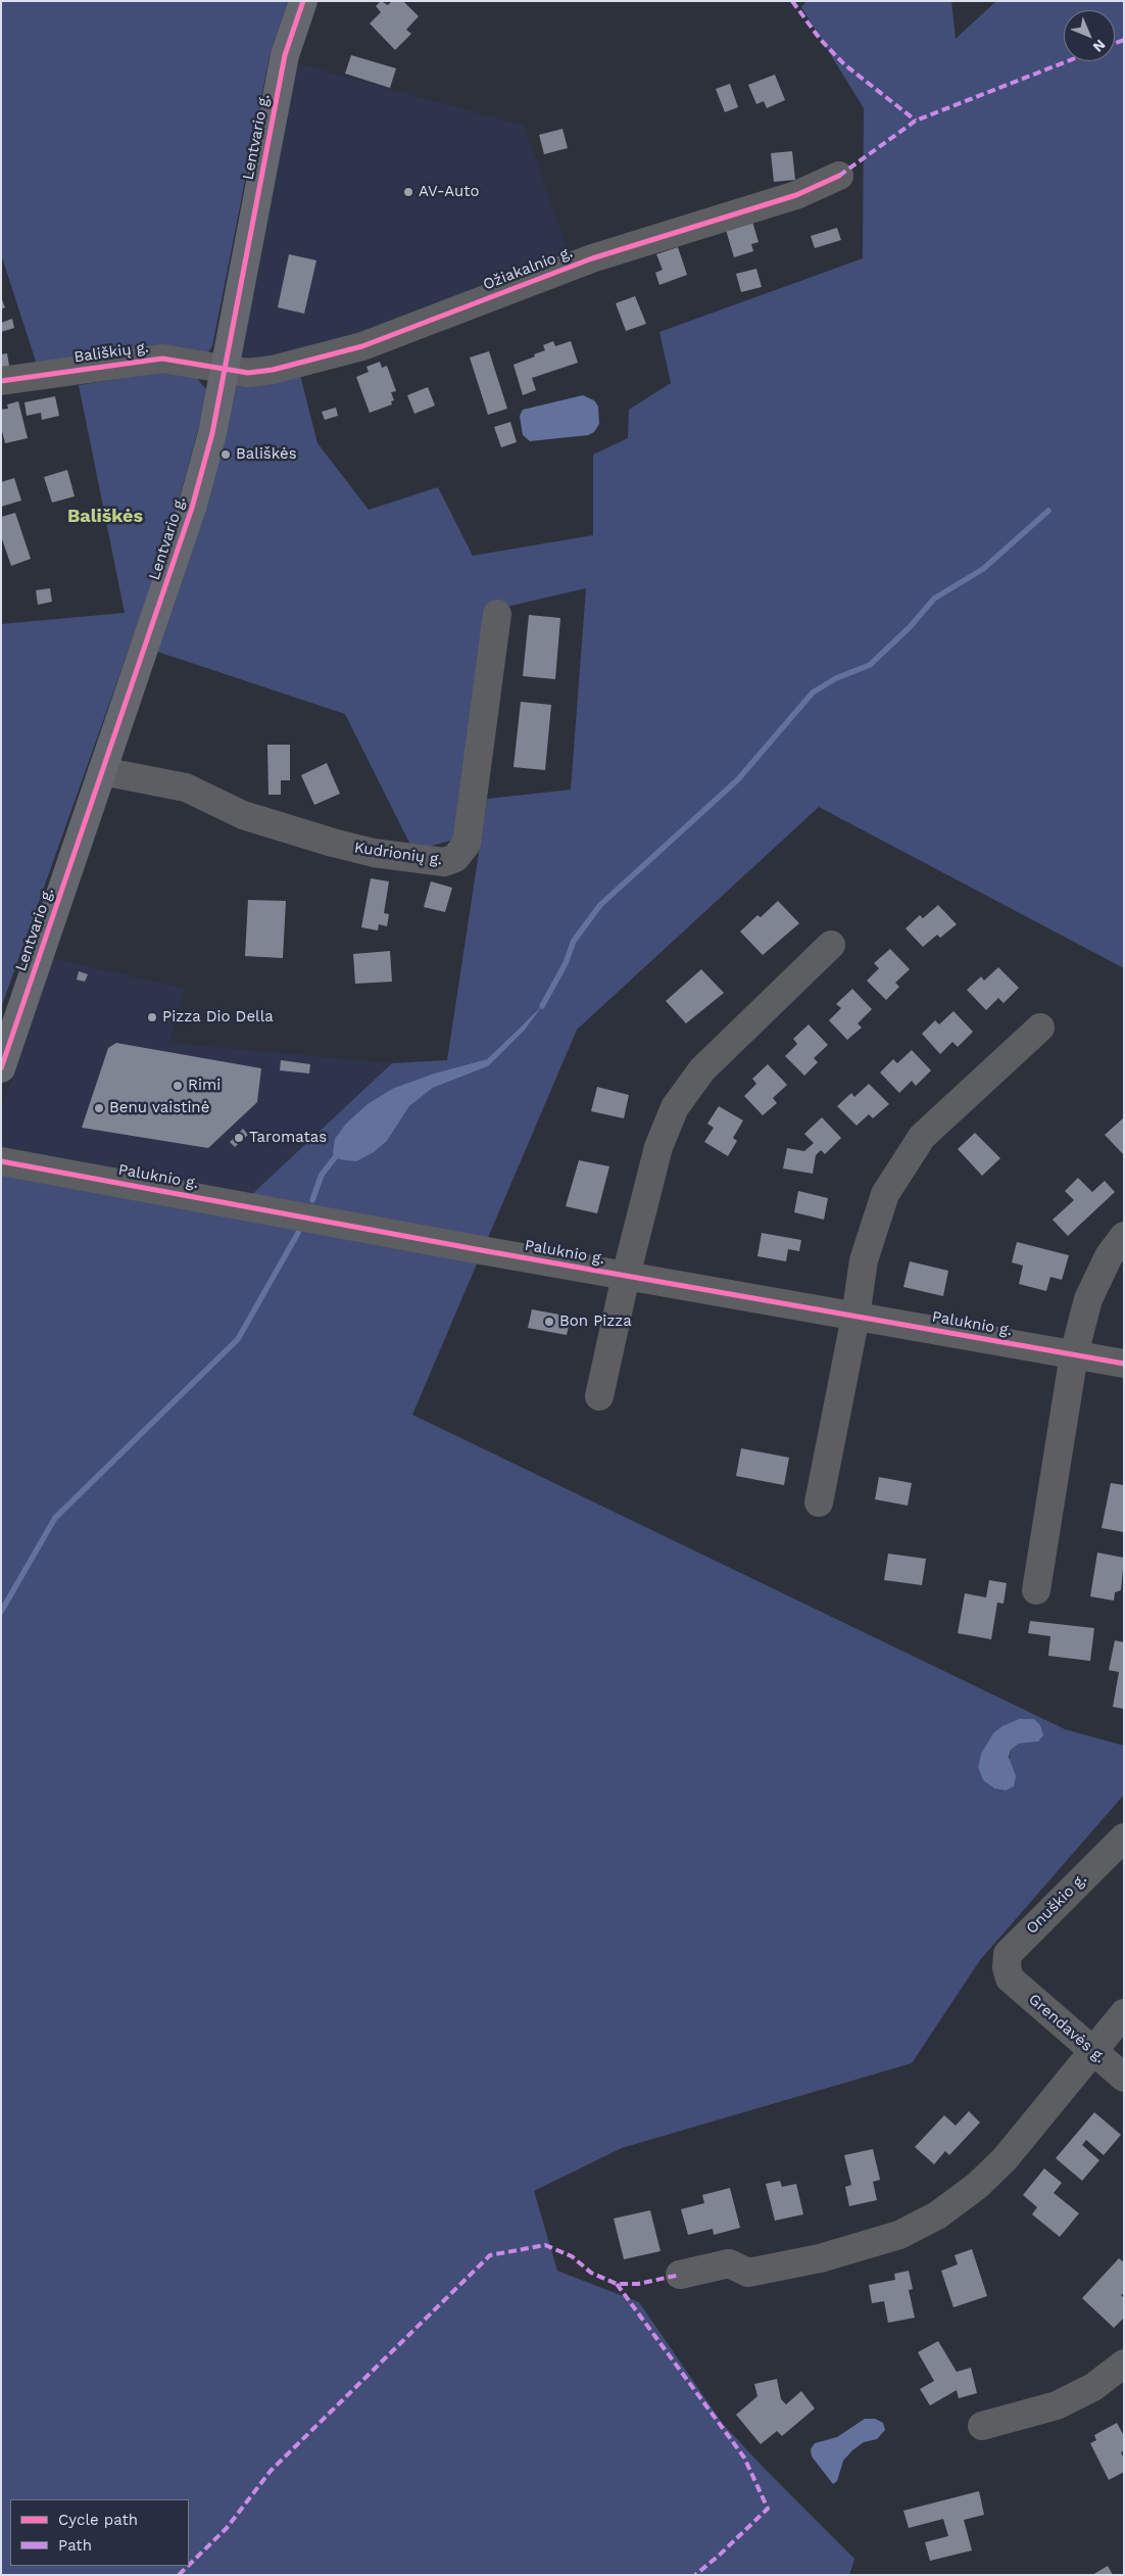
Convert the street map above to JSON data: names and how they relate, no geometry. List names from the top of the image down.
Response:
{
  "streets": {
    "main road": ["Lentvario g."],
    "street": [
      "Ožiakalnio g.",
      "Bališkių g.",
      "Kudrionių g.",
      "Paluknio g.",
      "Onuškio g.",
      "Grendavės g."
    ]
  },
  "crossings": [
    ["Lentvario g.", "Ožiakalnio g."],
    ["Lentvario g.", "Bališkių g."],
    ["Lentvario g.", "Kudrionių g."],
    ["Ožiakalnio g.", "Bališkių g."],
    ["Onuškio g.", "Grendavės g."]
  ],
  "districts": ["Bališkės"],
  "places": [
    "AV-Auto",
    "Bališkės",
    "Pizza Dio Della",
    "Rimi",
    "Benu vaistinė",
    "Taromatas",
    "Bon Pizza"
  ],
  "legend": ["Cycle path", "Path"],
  "north": "bottom right"
}
